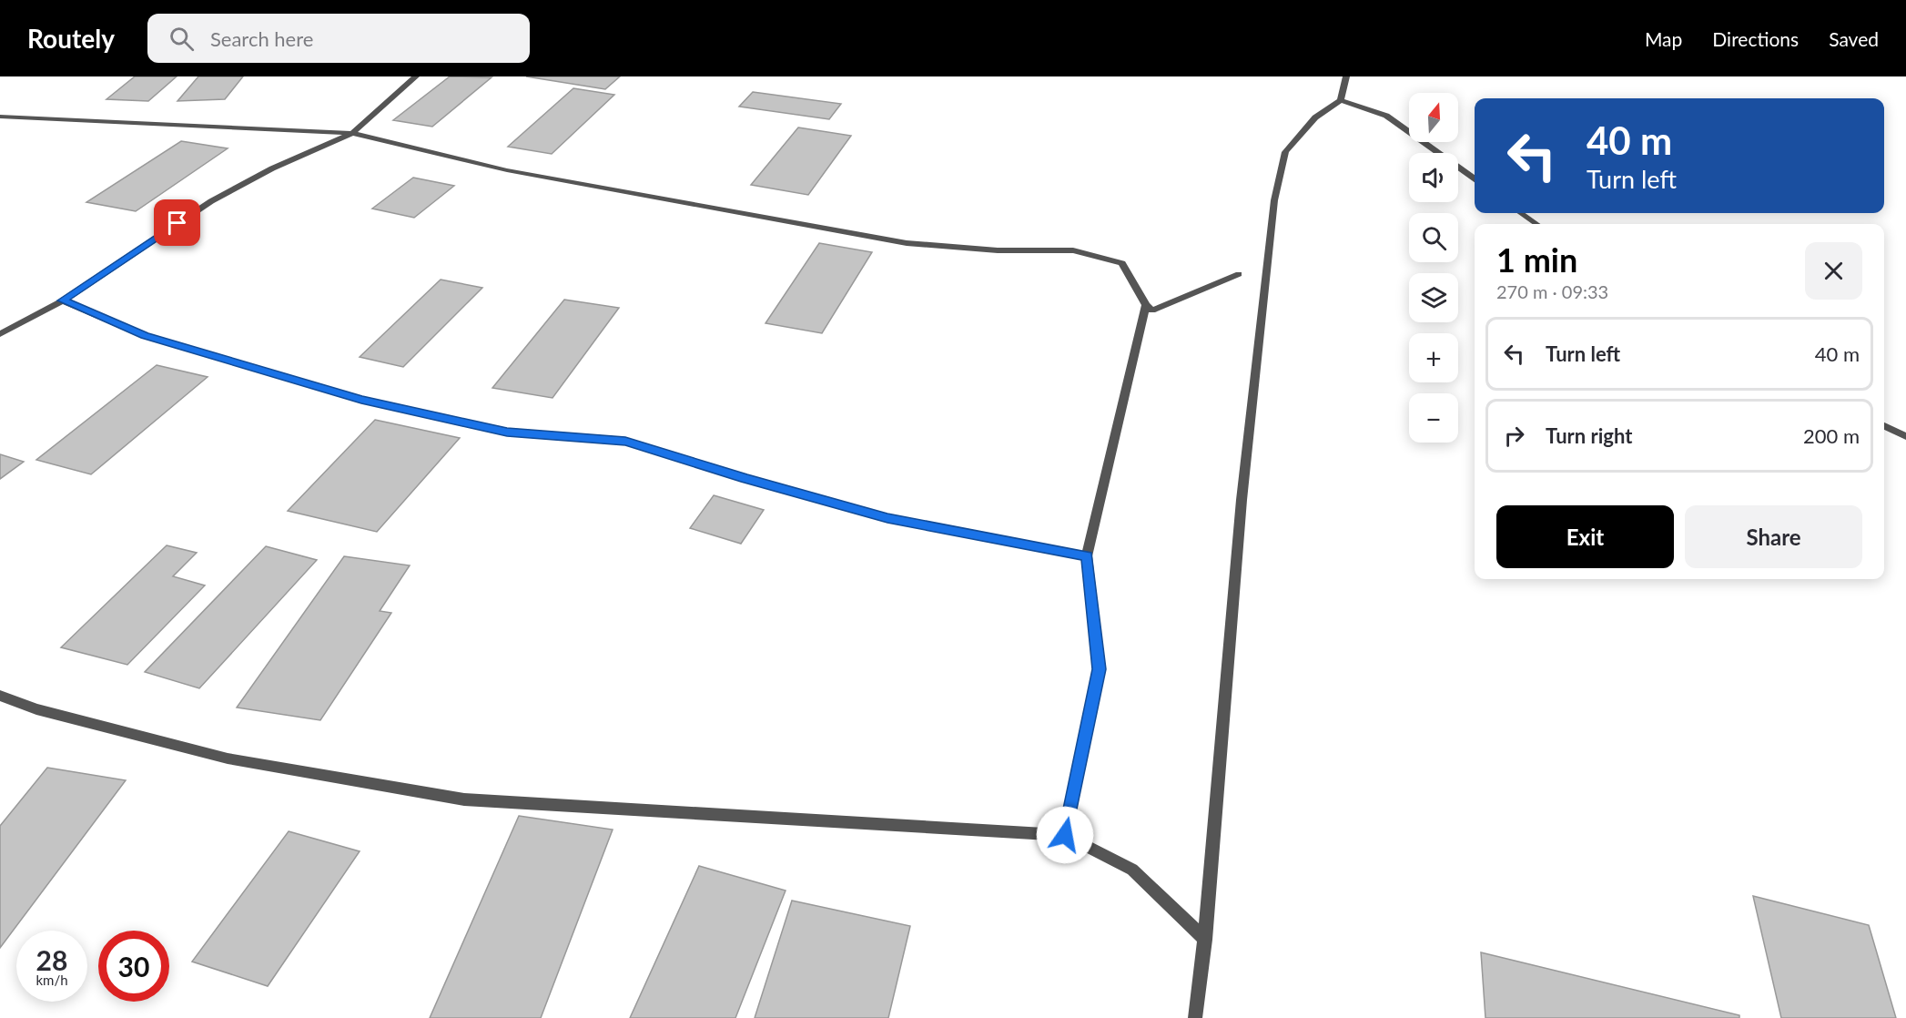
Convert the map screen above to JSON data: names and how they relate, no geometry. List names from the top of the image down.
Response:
{
  "north": "top",
  "page": {
    "header": "Routely",
    "search": "Search here",
    "nav": ["Map", "Directions", "Saved"],
    "map_buttons": ["+", "−"],
    "turn": ["40 m", "Turn left"],
    "heading": ["1 min", "270 m · 09:33"],
    "list": [
      {
        "name": "Turn left",
        "value": "40 m"
      },
      {
        "name": "Turn right",
        "value": "200 m"
      }
    ],
    "buttons": ["Exit", "Share"],
    "speed": "28 km/h",
    "limit": "30"
  }
}
